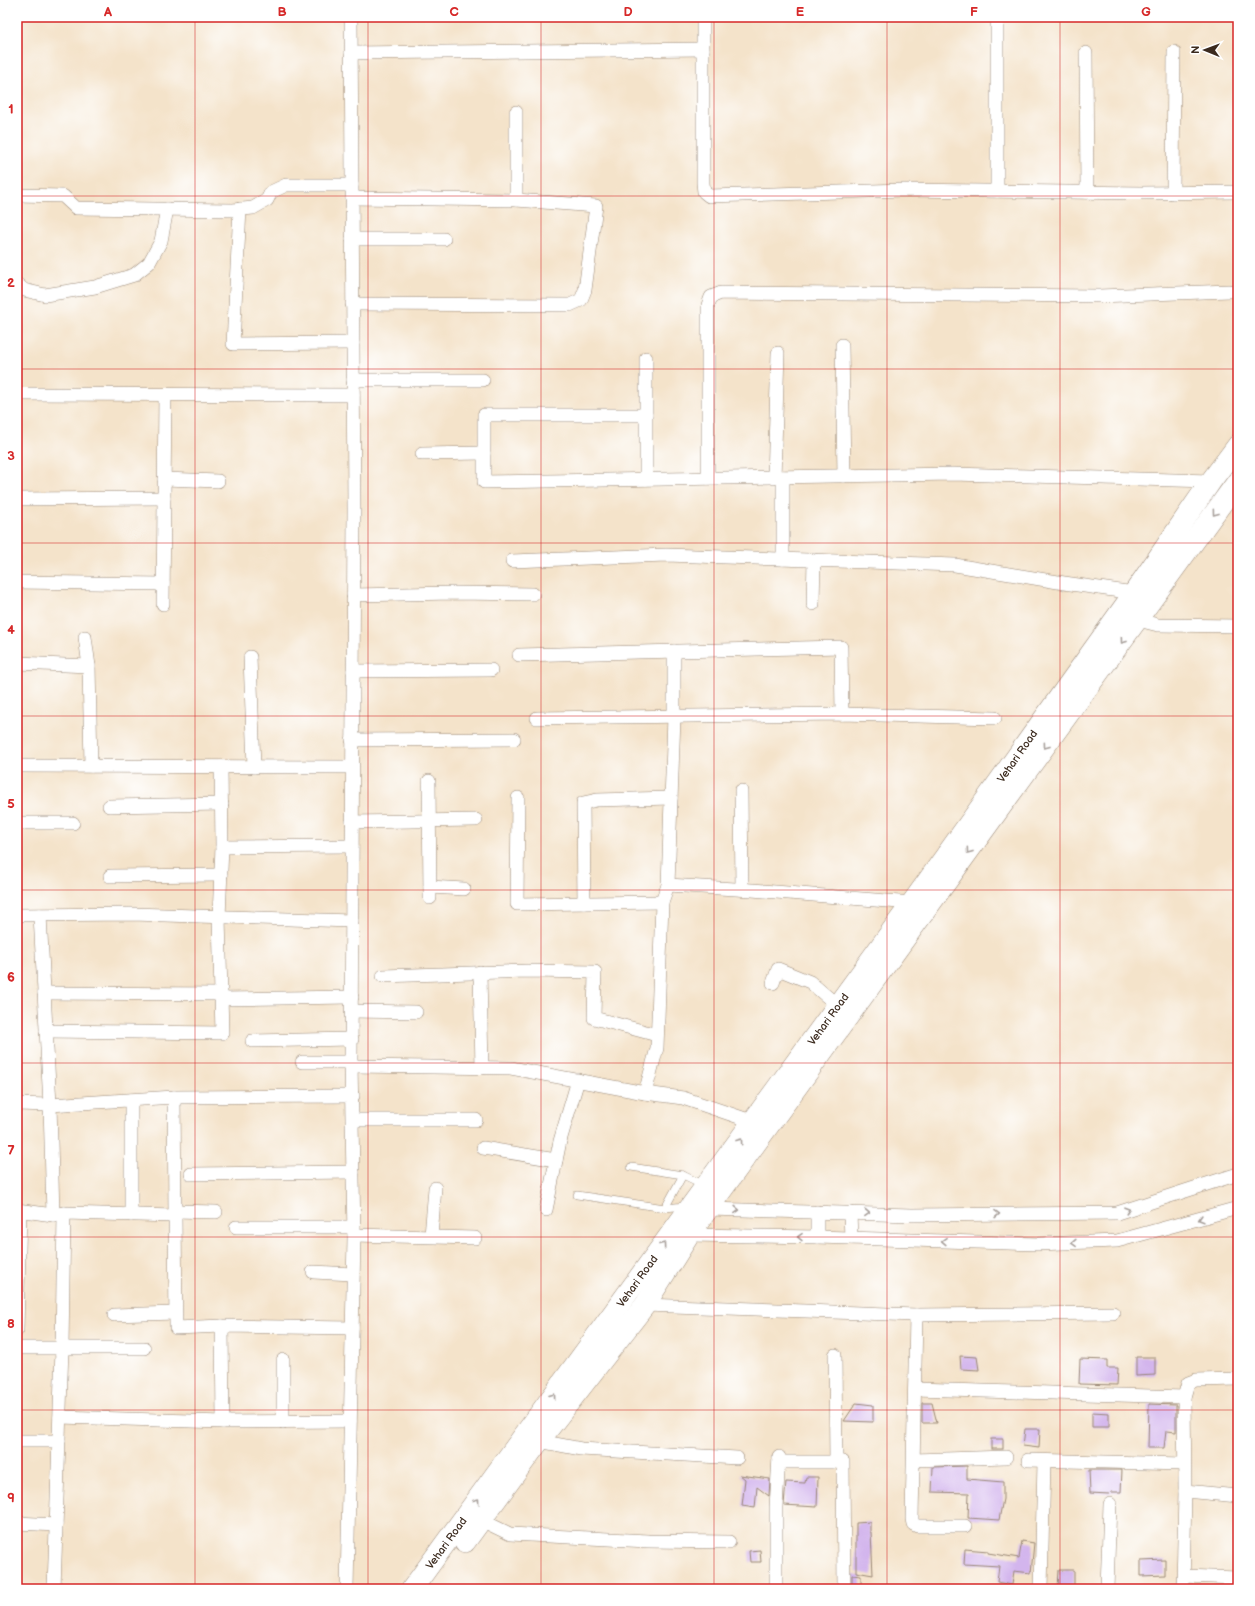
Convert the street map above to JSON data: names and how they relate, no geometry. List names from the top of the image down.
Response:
{
  "streets": {
    "main road": ["Vehari Road"]
  },
  "north": "left",
  "grid": {
    "columns": [
      "A",
      "B",
      "C",
      "D",
      "E",
      "F",
      "G"
    ],
    "rows": [
      "1",
      "2",
      "3",
      "4",
      "5",
      "6",
      "7",
      "8",
      "9"
    ]
  }
}
